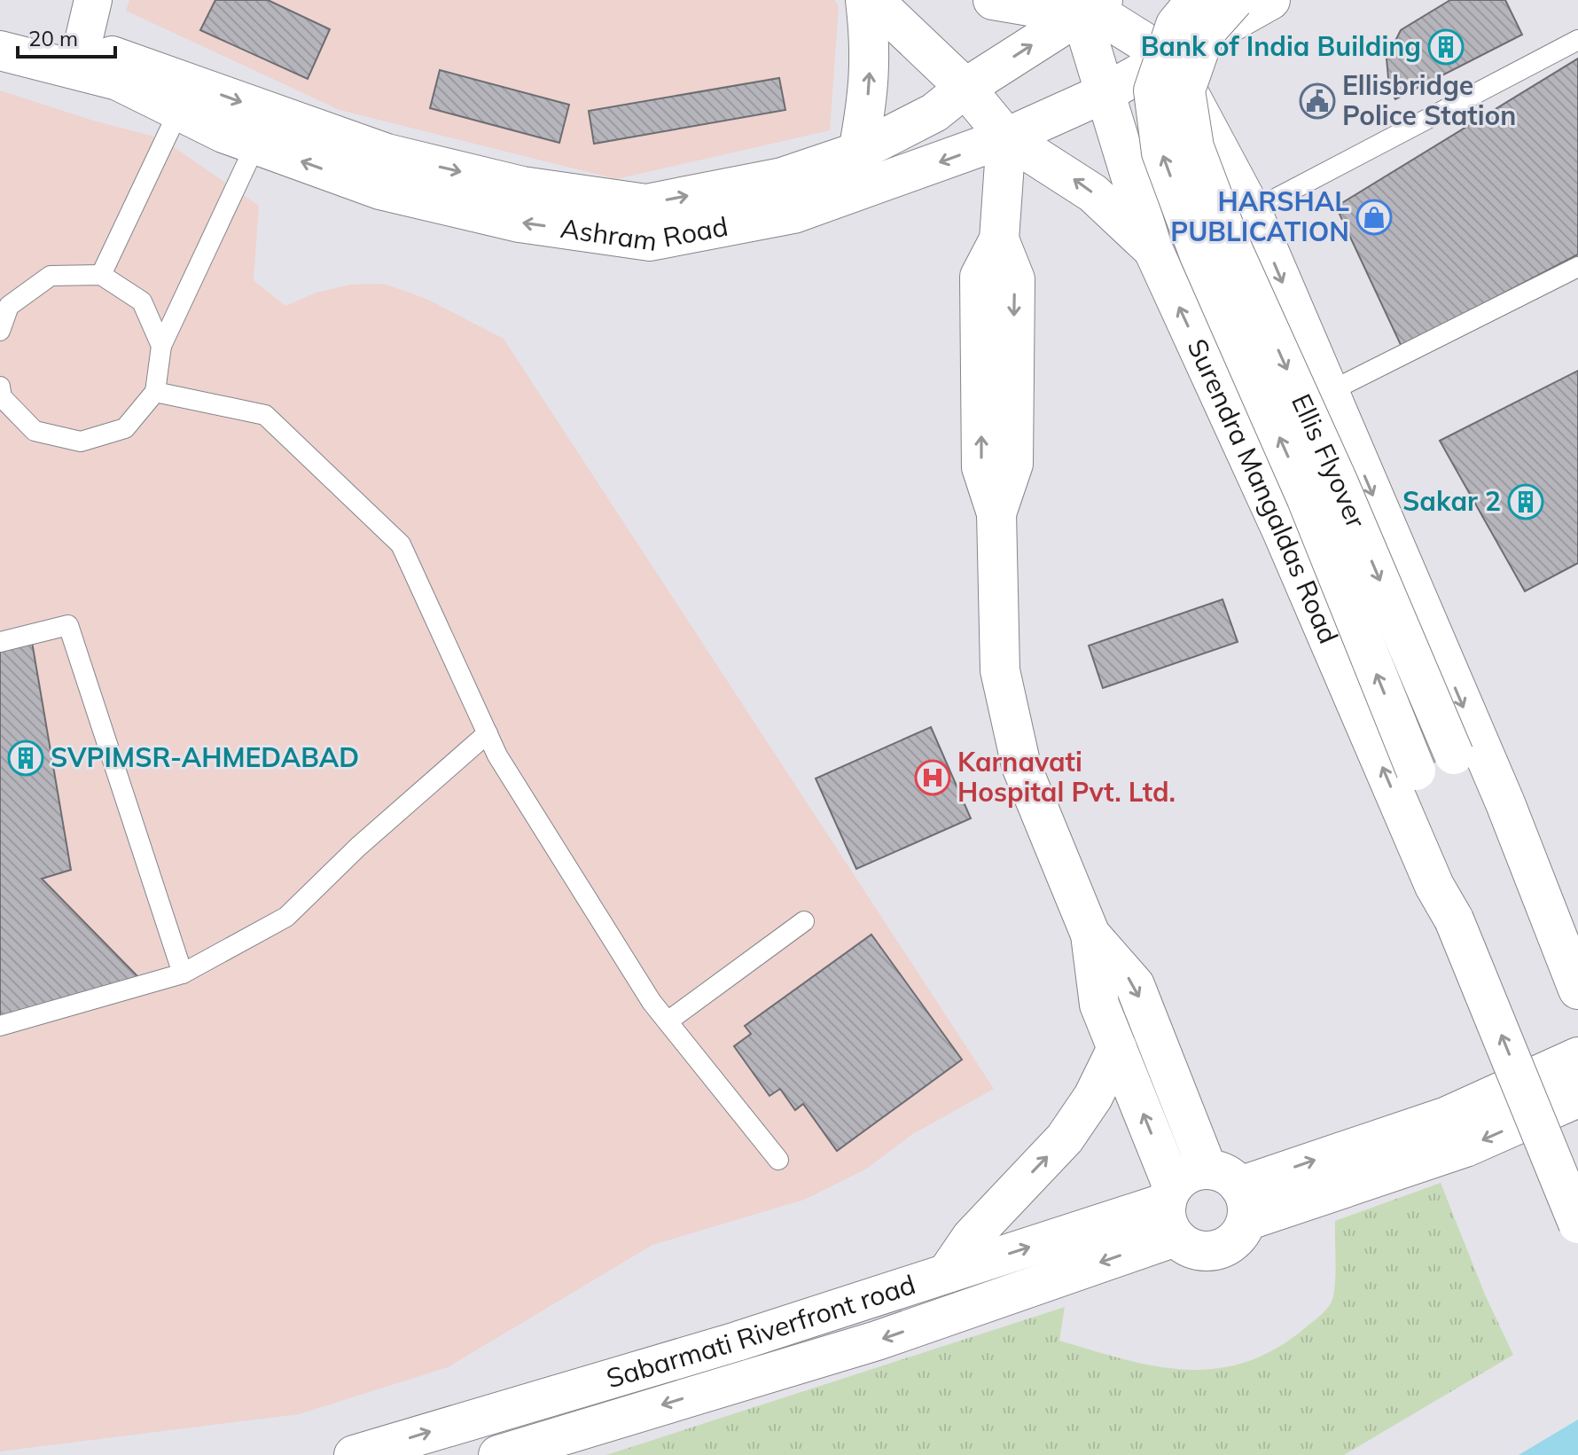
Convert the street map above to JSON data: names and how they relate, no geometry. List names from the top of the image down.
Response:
{
  "streets": {
    "main road": [
      "Ashram Road",
      "Ellis Flyover",
      "Surendra Mangaldas Road",
      "Sabarmati Riverfront road"
    ]
  },
  "crossings": [
    ["Ashram Road", "Surendra Mangaldas Road"],
    ["Ellis Flyover", "Surendra Mangaldas Road"]
  ],
  "places": {
    "building": ["Bank of India Building", "Sakar 2", "SVPIMSR-AHMEDABAD"],
    "public building": ["Ellisbridge Police Station"],
    "shop": ["HARSHAL PUBLICATION"],
    "hospital": ["Karnavati Hospital Pvt. Ltd."]
  },
  "scale_bar": "20 m"
}
